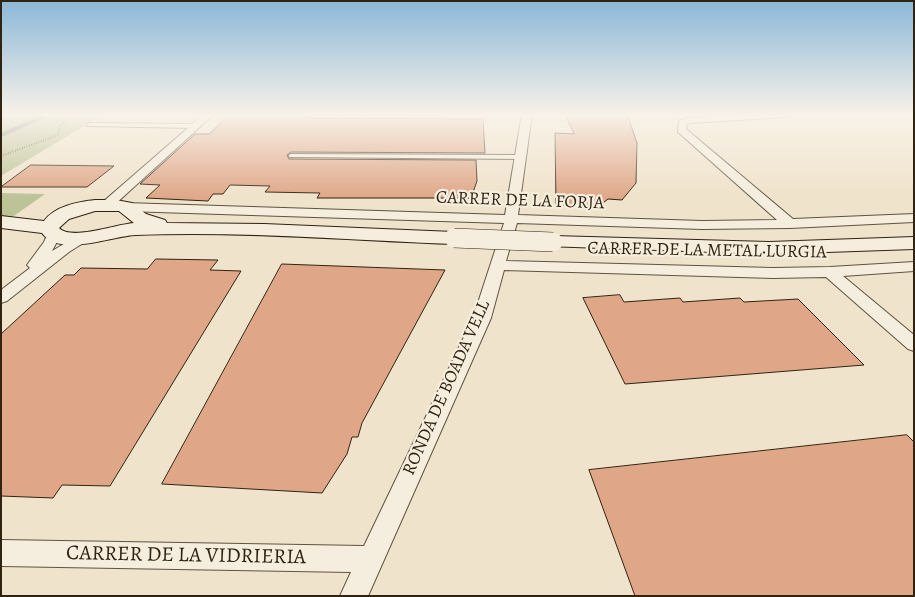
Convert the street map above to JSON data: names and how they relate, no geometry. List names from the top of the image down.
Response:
{
  "streets": {
    "street": [
      "CARRER DE LA FORJA",
      "CARRER DE LA METAL·LURGIA",
      "RONDA DE BOADA VELL",
      "CARRER DE LA VIDRIERIA"
    ]
  },
  "crossings": [
    ["CARRER DE LA FORJA", "RONDA DE BOADA VELL"],
    ["CARRER DE LA METAL·LURGIA", "RONDA DE BOADA VELL"],
    ["RONDA DE BOADA VELL", "CARRER DE LA VIDRIERIA"]
  ]
}
